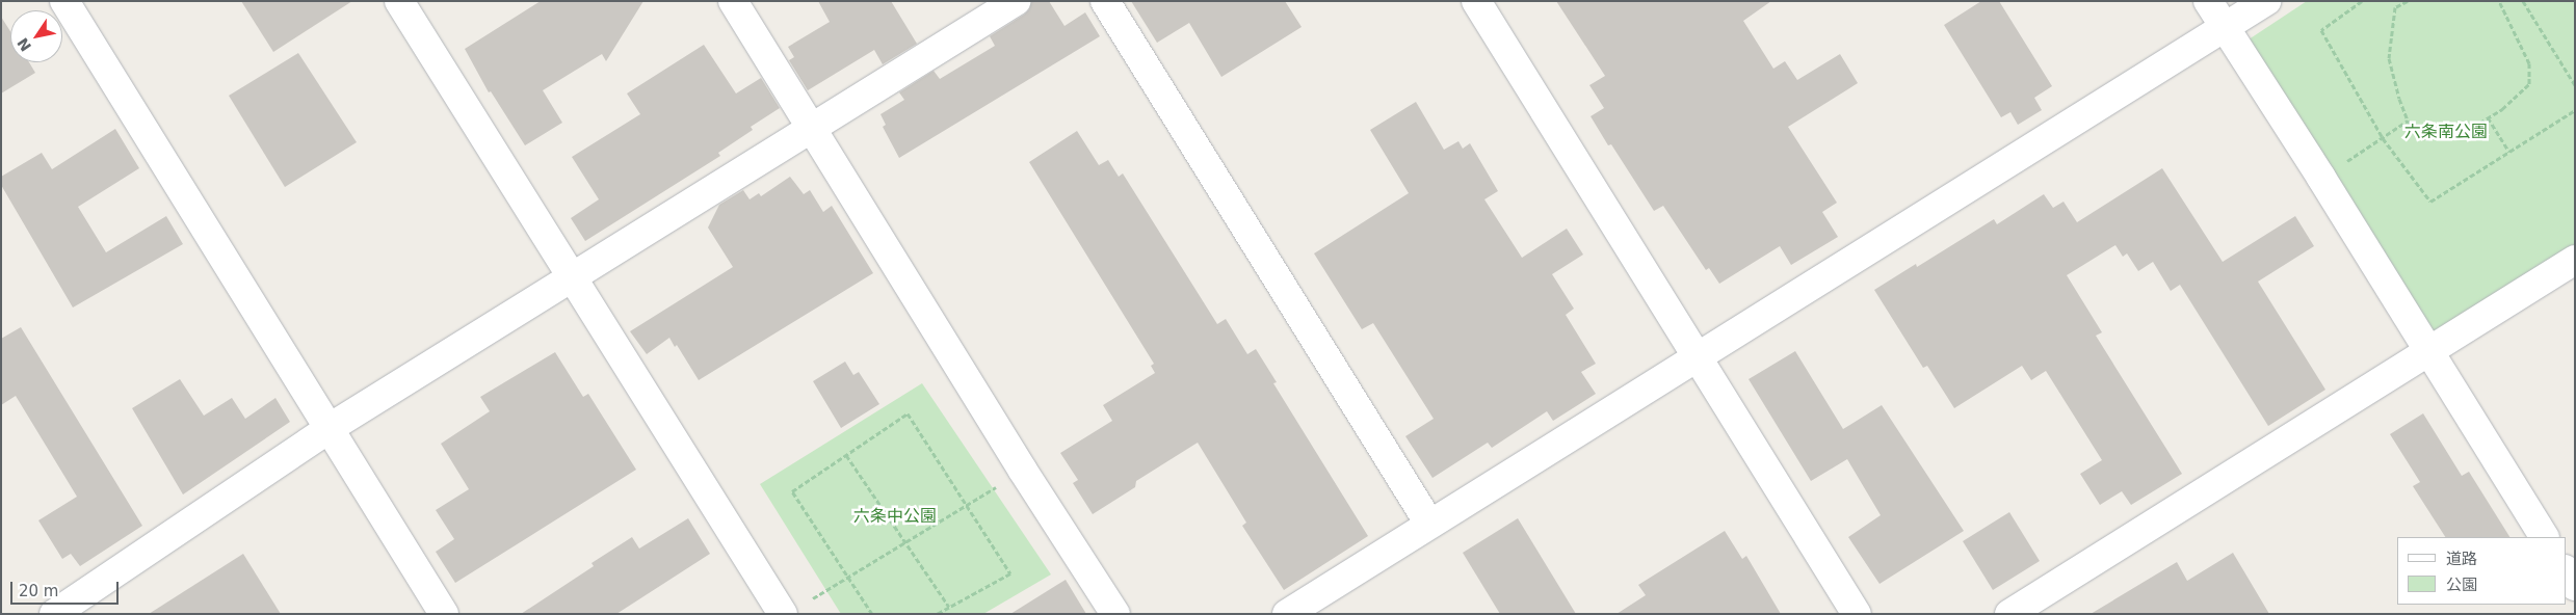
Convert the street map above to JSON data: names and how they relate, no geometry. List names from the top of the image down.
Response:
{
  "parks": ["六条南公園", "六条中公園"],
  "legend": ["道路", "公園"],
  "scale_bar": "20 m",
  "north": "bottom left"
}
